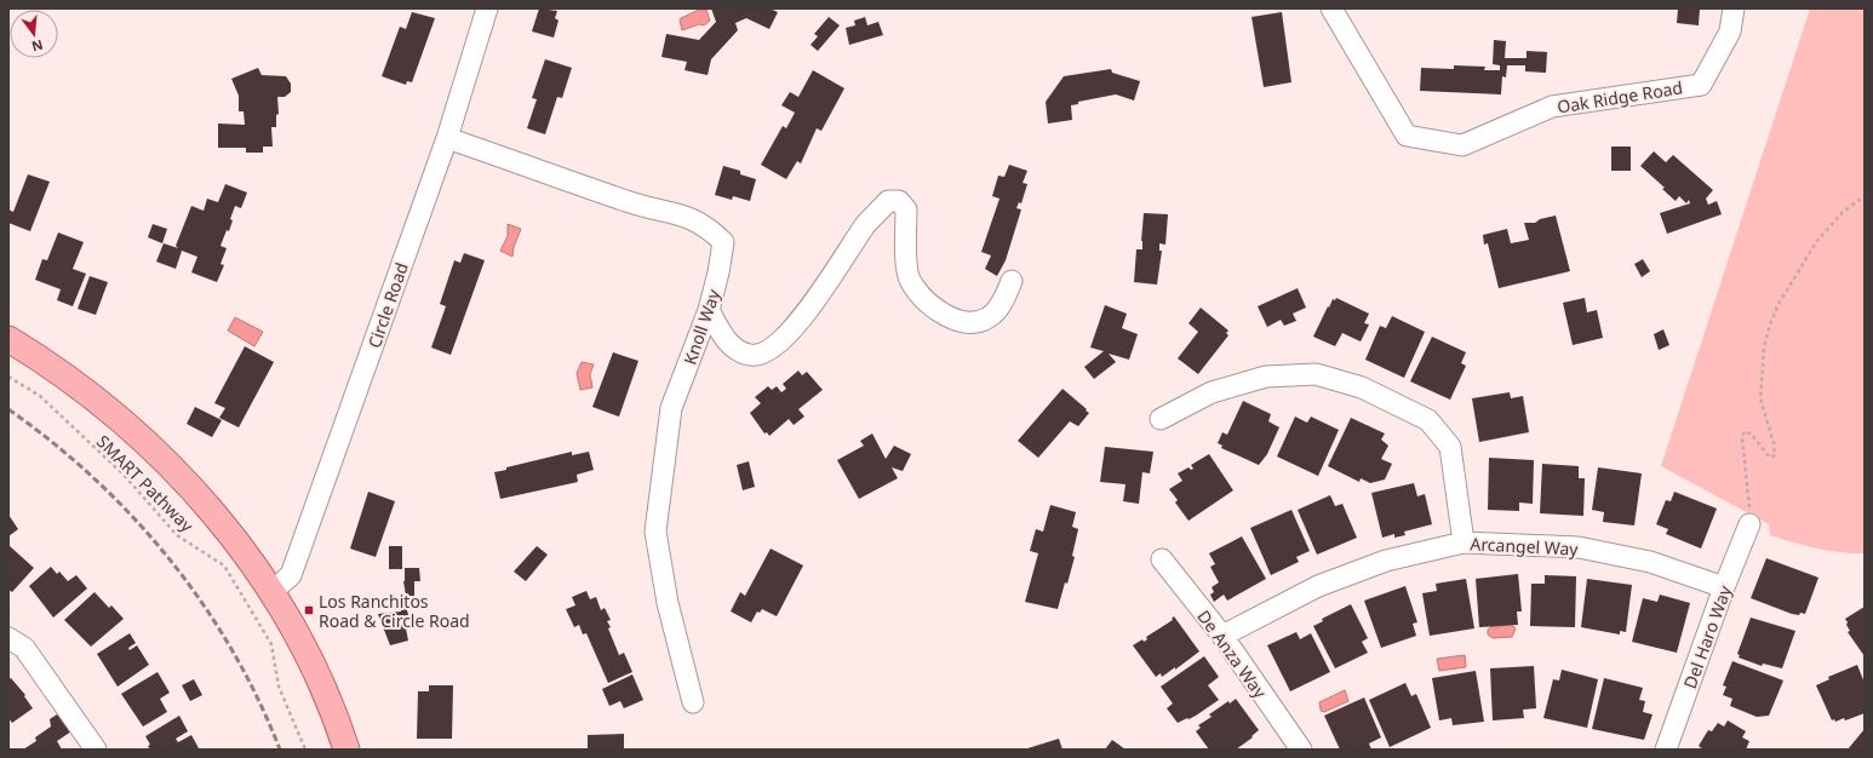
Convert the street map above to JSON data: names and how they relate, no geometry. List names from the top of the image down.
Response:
{
  "streets": {
    "street": [
      "Oak Ridge Road",
      "Circle Road",
      "Knoll Way",
      "Arcangel Way",
      "Del Haro Way",
      "De Anza Way"
    ],
    "path": ["SMART Pathway"]
  },
  "crossings": [
    ["Circle Road", "Knoll Way"],
    ["Arcangel Way", "Del Haro Way"],
    ["Arcangel Way", "De Anza Way"]
  ],
  "places": {
    "transit": ["Los Ranchitos Road & Circle Road"]
  },
  "north": "bottom"
}
